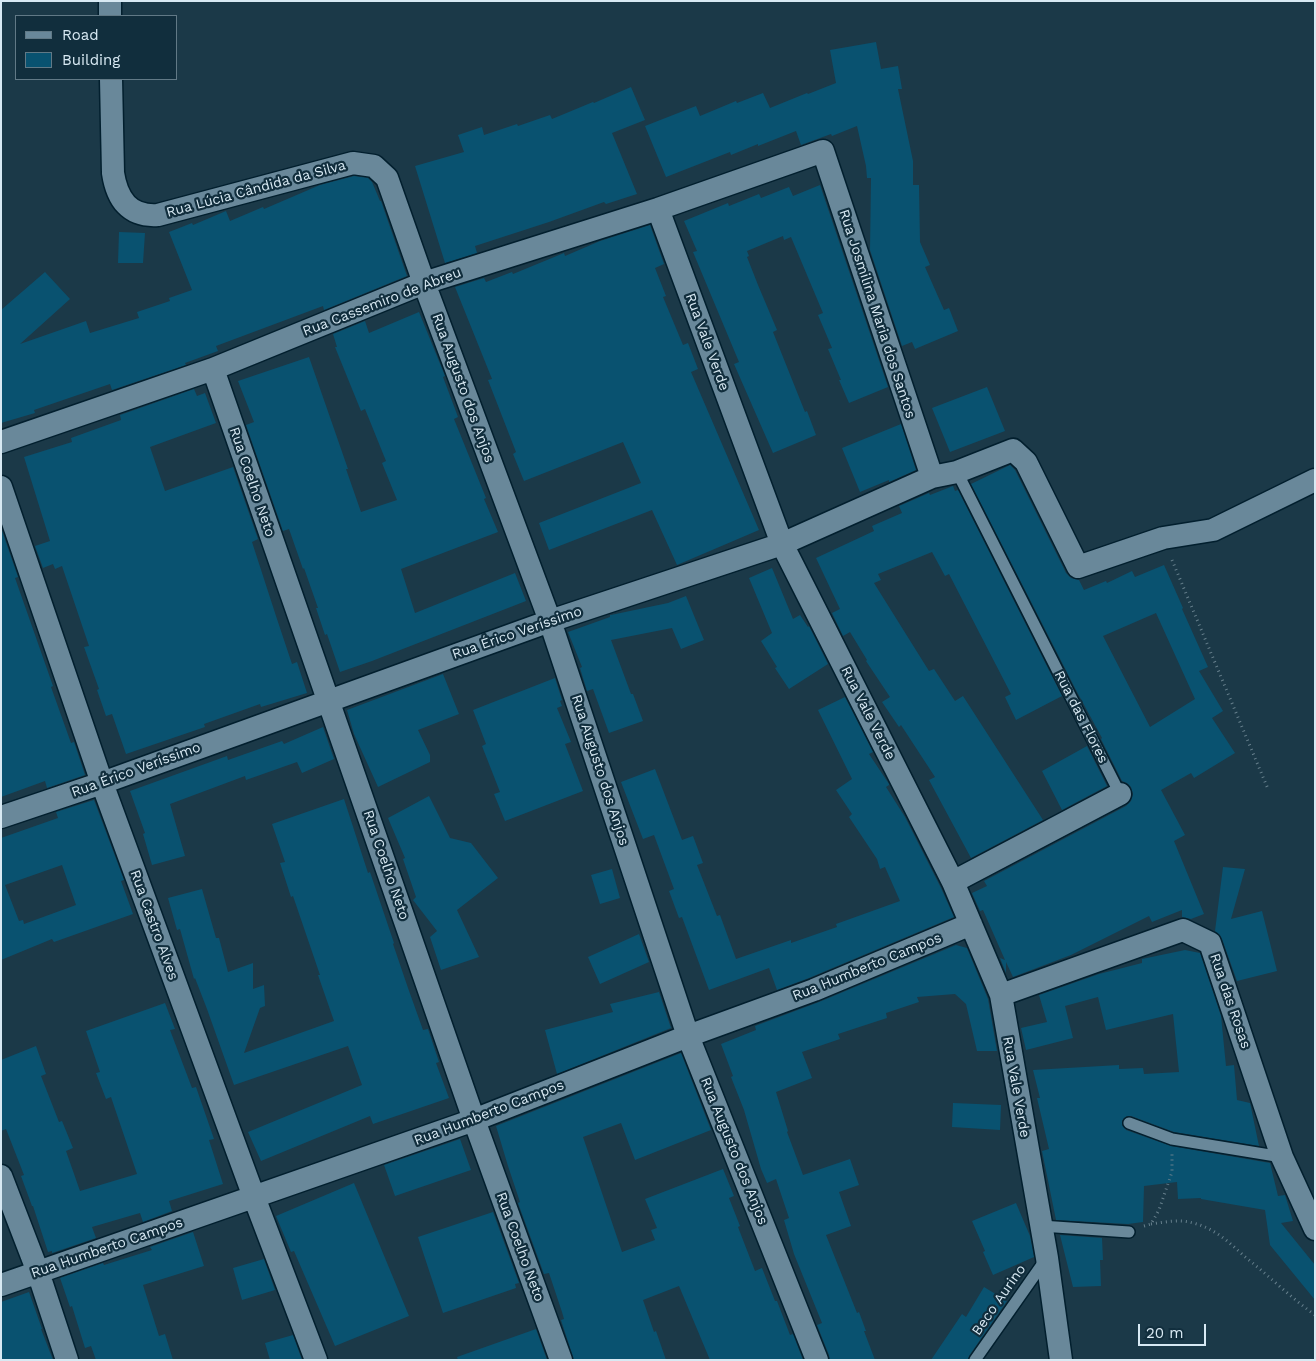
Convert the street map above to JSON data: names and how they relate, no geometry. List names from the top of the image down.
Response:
{
  "streets": {
    "street": [
      "Rua Lúcia Cândida da Silva",
      "Rua Cassemiro de Abreu",
      "Rua Josmilina Maria dos Santos",
      "Rua Vale Verde",
      "Rua Augusto dos Anjos",
      "Rua Coelho Neto",
      "Rua Érico Veríssimo",
      "Rua das Flores",
      "Rua Castro Alves",
      "Rua Humberto Campos",
      "Rua das Rosas"
    ],
    "lane": ["Beco Aurino"]
  },
  "crossings": [
    ["Rua Lúcia Cândida da Silva", "Rua Augusto dos Anjos"],
    ["Rua Cassemiro de Abreu", "Rua Josmilina Maria dos Santos"],
    ["Rua Cassemiro de Abreu", "Rua Vale Verde"],
    ["Rua Cassemiro de Abreu", "Rua Augusto dos Anjos"],
    ["Rua Cassemiro de Abreu", "Rua Coelho Neto"],
    ["Rua Josmilina Maria dos Santos", "Rua Érico Veríssimo"],
    ["Rua Vale Verde", "Rua Érico Veríssimo"],
    ["Rua Vale Verde", "Rua das Flores"],
    ["Rua Vale Verde", "Rua Humberto Campos"],
    ["Rua Vale Verde", "Rua das Rosas"],
    ["Rua Vale Verde", "Beco Aurino"],
    ["Rua Augusto dos Anjos", "Rua Érico Veríssimo"],
    ["Rua Augusto dos Anjos", "Rua Humberto Campos"],
    ["Rua Coelho Neto", "Rua Érico Veríssimo"],
    ["Rua Coelho Neto", "Rua Humberto Campos"],
    ["Rua Érico Veríssimo", "Rua das Flores"],
    ["Rua Érico Veríssimo", "Rua Castro Alves"],
    ["Rua Castro Alves", "Rua Humberto Campos"]
  ],
  "legend": ["Road", "Building"],
  "scale_bar": "20 m"
}
